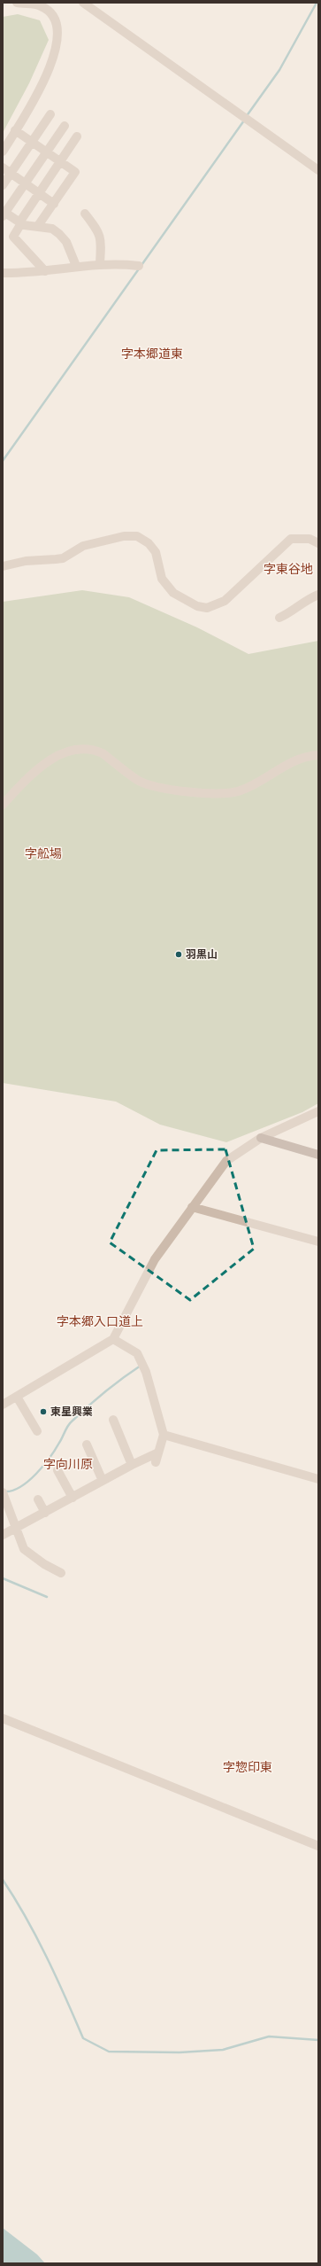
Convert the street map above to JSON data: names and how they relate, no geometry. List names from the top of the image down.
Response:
{
  "districts": [
    "字本郷道東",
    "字東谷地",
    "字舩場",
    "字本郷入口道上",
    "字向川原",
    "字惣印東"
  ],
  "places": ["羽黒山", "東星興業"]
}
